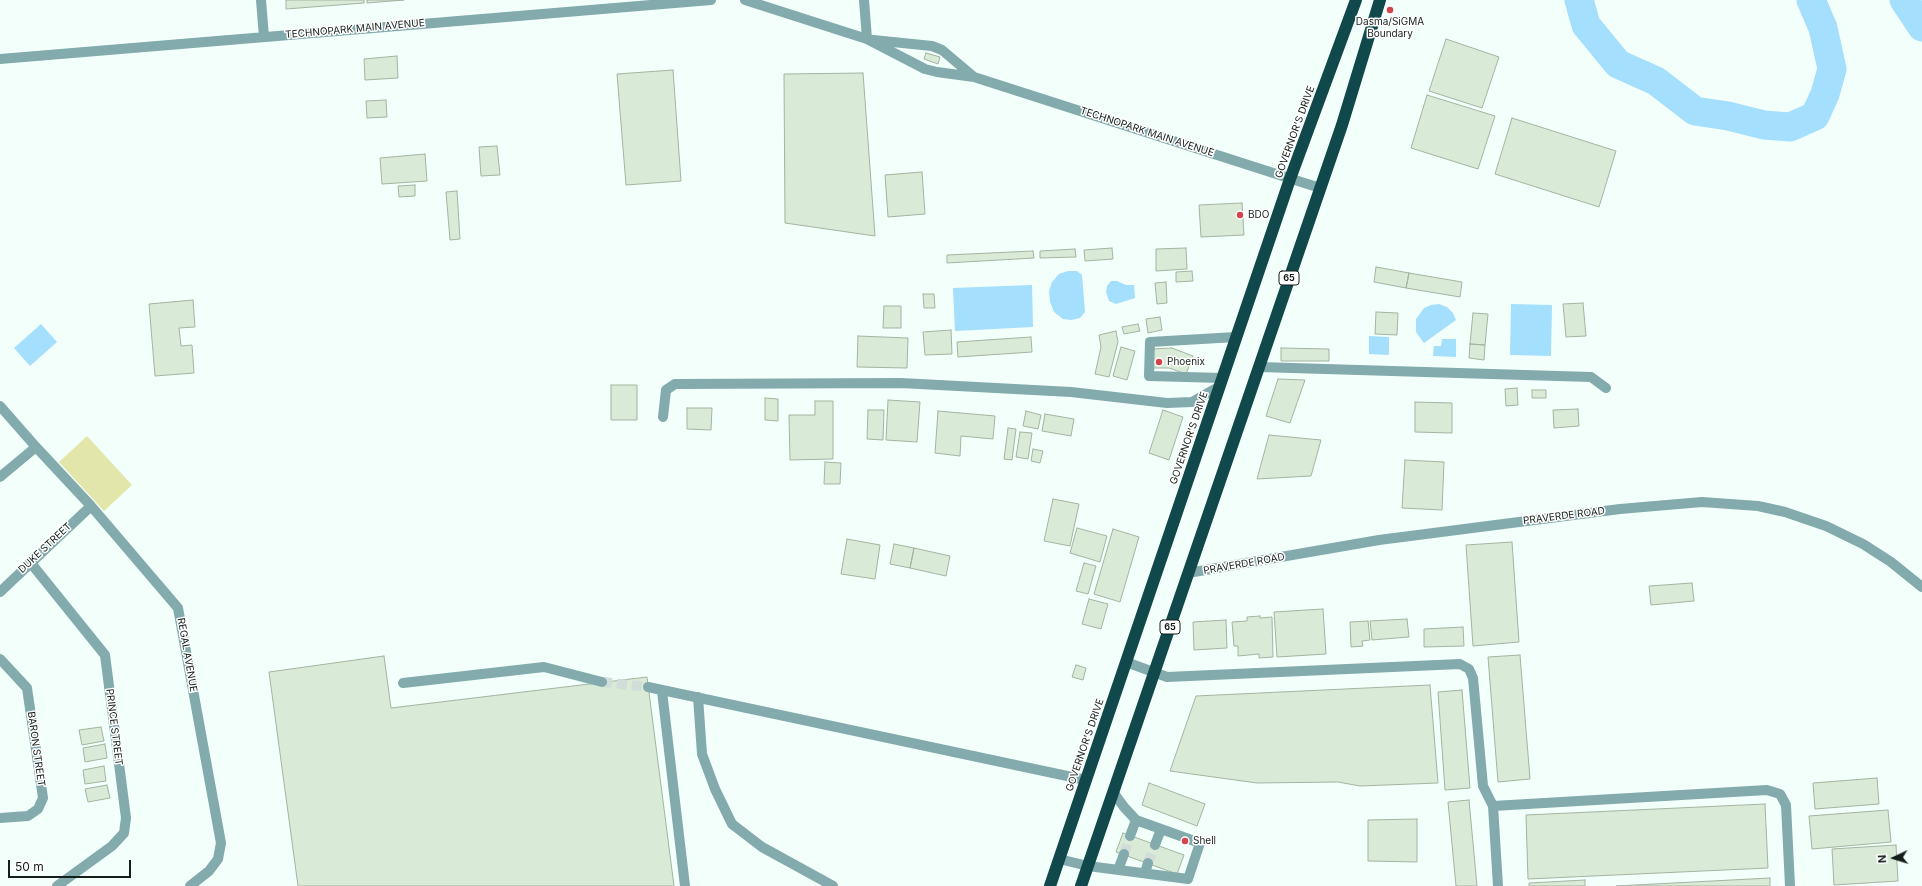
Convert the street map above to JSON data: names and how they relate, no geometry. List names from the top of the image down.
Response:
{
  "streets": {
    "highway": ["GOVERNOR'S DRIVE", "65"],
    "street": [
      "TECHNOPARK MAIN AVENUE",
      "PRAVERDE ROAD",
      "DUKE STREET",
      "REGAL AVENUE",
      "PRINCE STREET",
      "BARON STREET"
    ]
  },
  "crossings": [
    ["TECHNOPARK MAIN AVENUE", "GOVERNOR'S DRIVE"],
    ["TECHNOPARK MAIN AVENUE", "65"],
    ["65", "PRAVERDE ROAD"],
    ["DUKE STREET", "REGAL AVENUE"],
    ["DUKE STREET", "PRINCE STREET"]
  ],
  "places": [
    "Dasma/SiGMA Boundary",
    "BDO",
    "Phoenix",
    "Shell"
  ],
  "scale_bar": "50 m",
  "north": "left"
}
